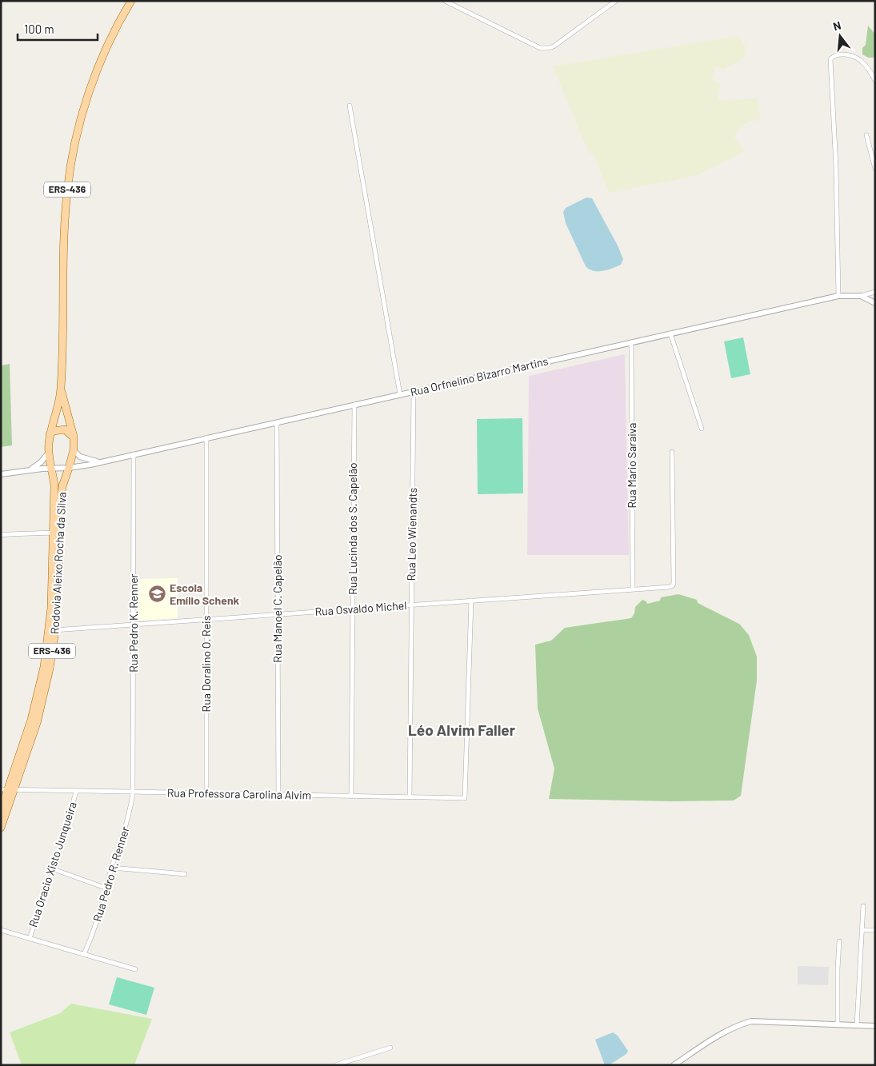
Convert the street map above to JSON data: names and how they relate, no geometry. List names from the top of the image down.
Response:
{
  "streets": {
    "main road": ["ERS-436", "Rodovia Aleixo Rocha da Silva"],
    "street": [
      "Rua Orfnelino Bizarro Martins",
      "Rua Mario Saraiva",
      "Rua Lucinda dos S. Capelão",
      "Rua Leo Wienandts",
      "Rua Manoel C. Capelão",
      "Rua Osvaldo Michel",
      "Rua Pedro K. Renner",
      "Rua Doralino O. Reis",
      "Rua Professora Carolina Alvim",
      "Rua Oracio Xisto Junqueira",
      "Rua Pedro R. Renner"
    ]
  },
  "crossings": [
    ["Rua Orfnelino Bizarro Martins", "Rua Mario Saraiva"],
    ["Rua Orfnelino Bizarro Martins", "Rua Lucinda dos S. Capelão"],
    ["Rua Orfnelino Bizarro Martins", "Rua Leo Wienandts"],
    ["Rua Orfnelino Bizarro Martins", "Rodovia Aleixo Rocha da Silva"],
    ["Rua Orfnelino Bizarro Martins", "Rua Manoel C. Capelão"],
    ["Rua Orfnelino Bizarro Martins", "Rua Pedro K. Renner"],
    ["Rua Orfnelino Bizarro Martins", "Rua Doralino O. Reis"],
    ["Rua Mario Saraiva", "Rua Osvaldo Michel"],
    ["Rua Lucinda dos S. Capelão", "Rua Osvaldo Michel"],
    ["Rua Lucinda dos S. Capelão", "Rua Professora Carolina Alvim"],
    ["Rua Leo Wienandts", "Rua Osvaldo Michel"],
    ["Rua Leo Wienandts", "Rua Professora Carolina Alvim"],
    ["Rodovia Aleixo Rocha da Silva", "Rua Osvaldo Michel"],
    ["Rodovia Aleixo Rocha da Silva", "Rua Professora Carolina Alvim"],
    ["Rua Manoel C. Capelão", "Rua Osvaldo Michel"],
    ["Rua Manoel C. Capelão", "Rua Professora Carolina Alvim"],
    ["Rua Osvaldo Michel", "Rua Pedro K. Renner"],
    ["Rua Osvaldo Michel", "Rua Doralino O. Reis"],
    ["Rua Osvaldo Michel", "Rua Professora Carolina Alvim"],
    ["Rua Pedro K. Renner", "Rua Professora Carolina Alvim"],
    ["Rua Pedro K. Renner", "Rua Pedro R. Renner"],
    ["Rua Doralino O. Reis", "Rua Professora Carolina Alvim"],
    ["Rua Professora Carolina Alvim", "Rua Oracio Xisto Junqueira"],
    ["Rua Professora Carolina Alvim", "Rua Pedro R. Renner"]
  ],
  "districts": ["Léo Alvim Faller"],
  "places": {
    "school or university": ["Escola Emílio Schenk"]
  },
  "scale_bar": "100 m",
  "north": "top"
}
